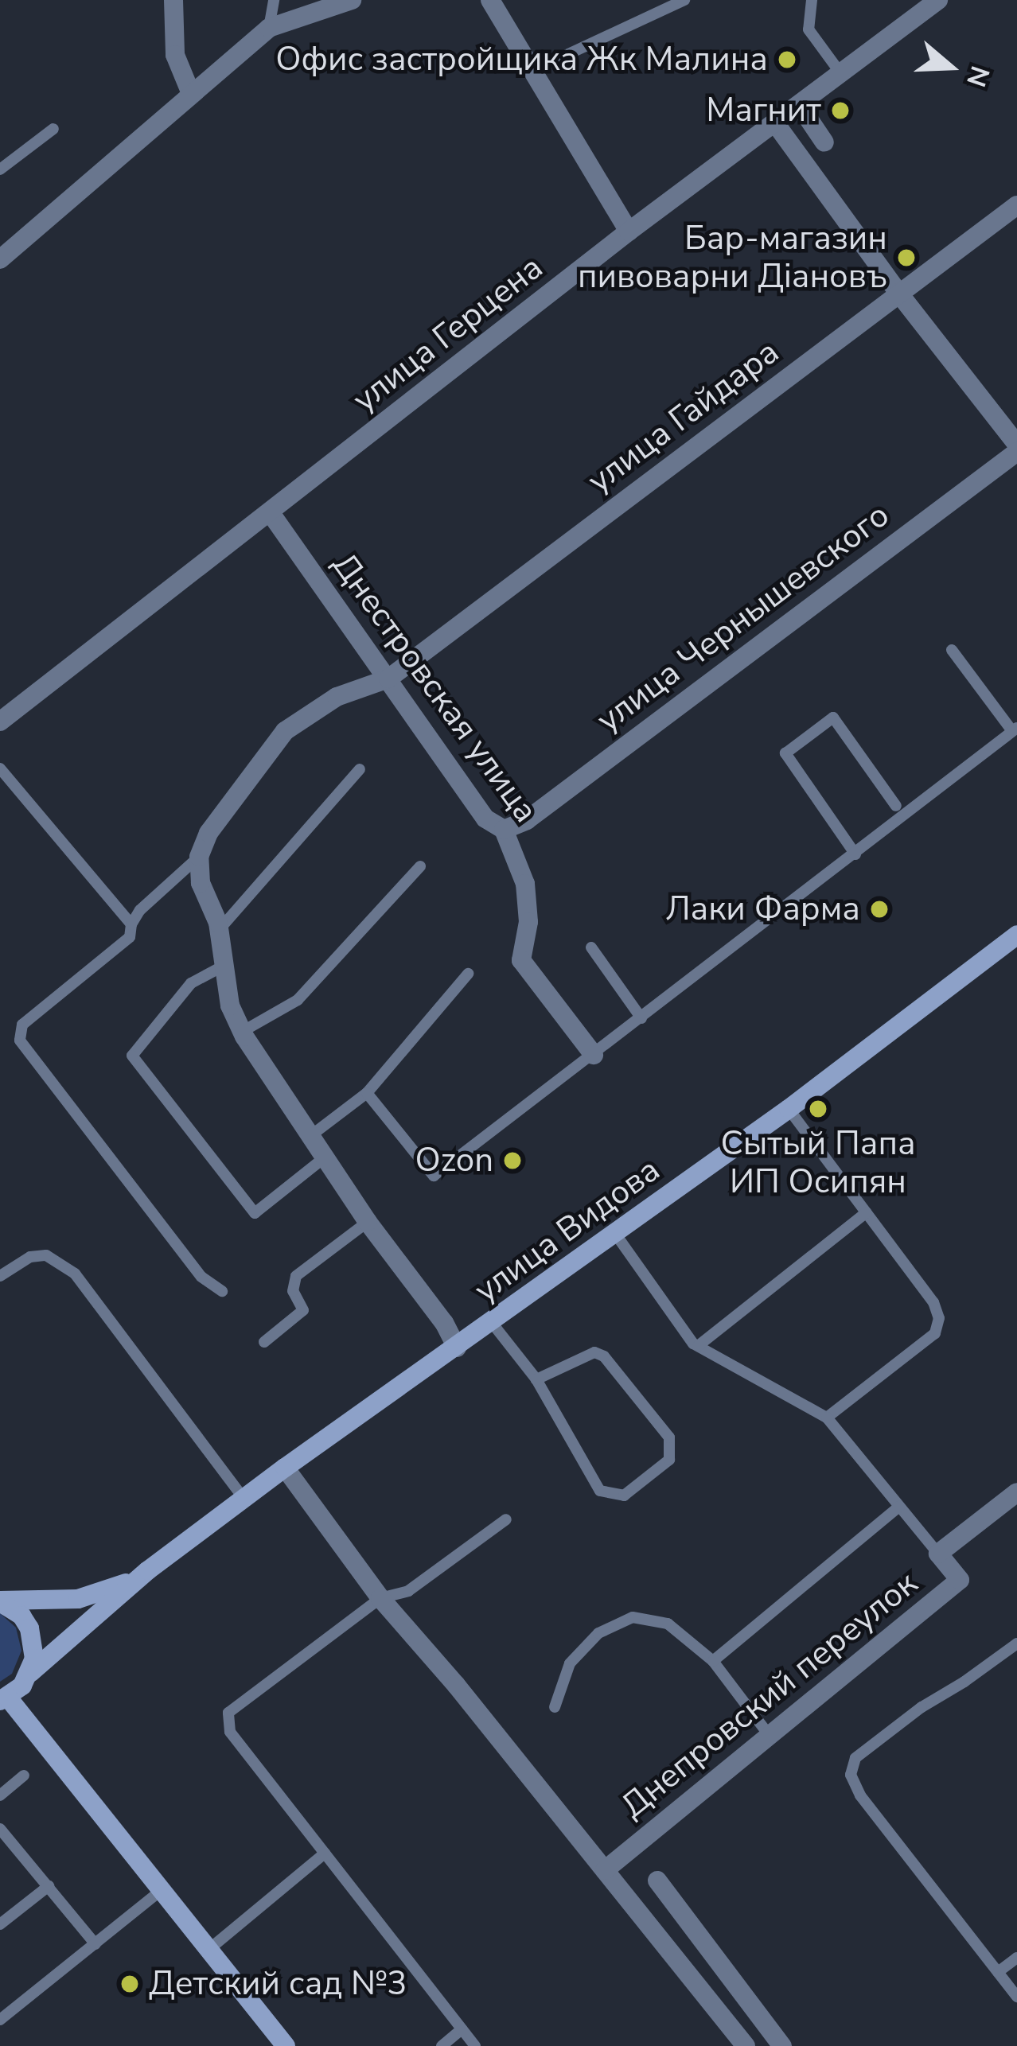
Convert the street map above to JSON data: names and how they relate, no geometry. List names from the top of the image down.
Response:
{
  "streets": {
    "street": [
      "улица Герцена",
      "улица Гайдара",
      "улица Чернышевского",
      "Днестровская улица",
      "улица Видова",
      "Днепровский переулок"
    ]
  },
  "crossings": [
    ["улица Герцена", "Днестровская улица"],
    ["улица Гайдара", "Днестровская улица"],
    ["улица Чернышевского", "Днестровская улица"]
  ],
  "places": [
    "Офис застройщика Жк Малина",
    "Магнит",
    "Бар-магазин пивоварни Дiановъ",
    "Лаки Фарма",
    "Сытый Папа ИП Осипян",
    "Ozon",
    "Детский сад №3"
  ],
  "north": "right"
}
